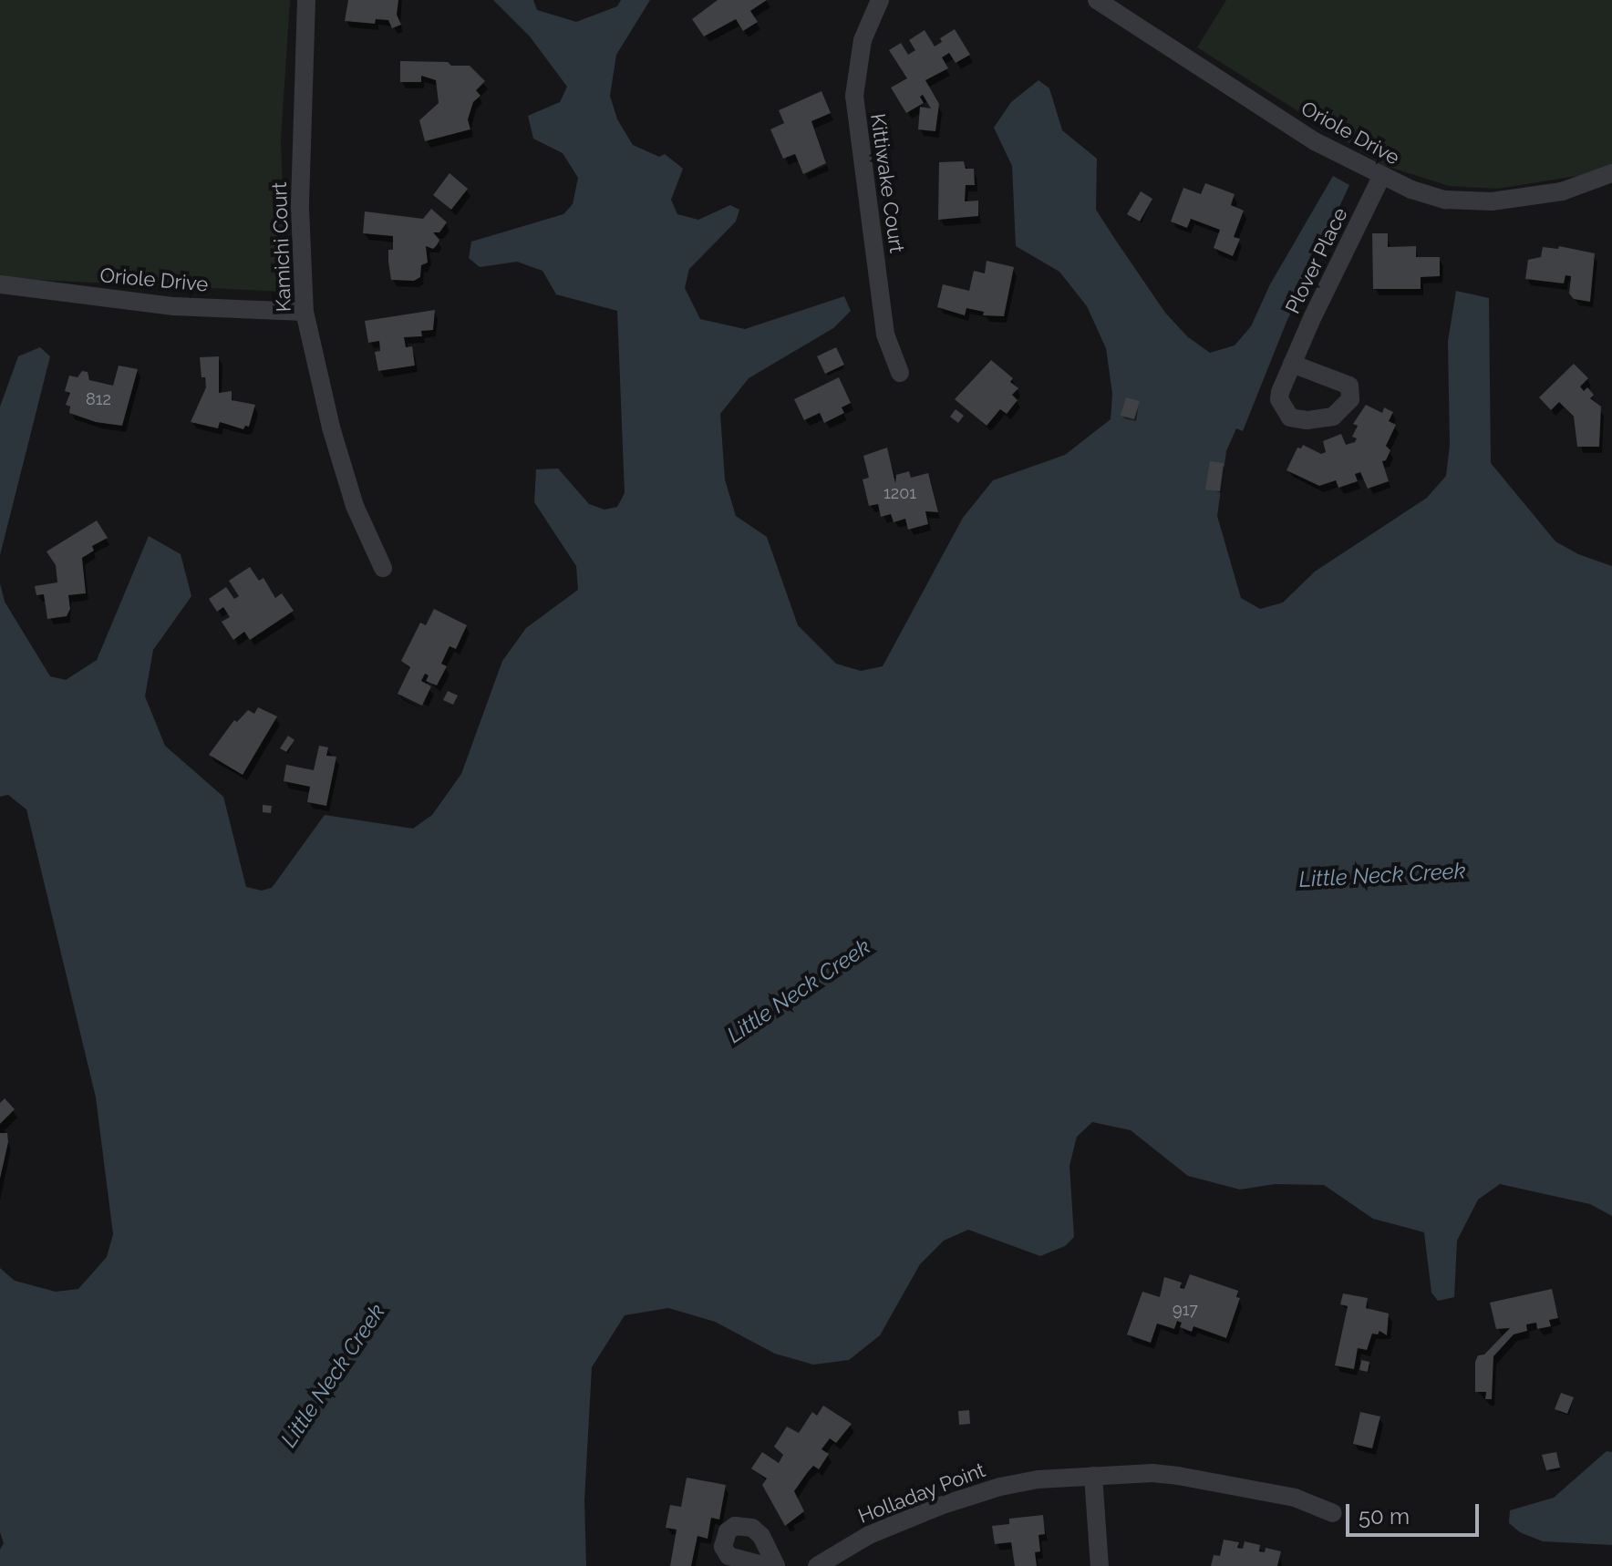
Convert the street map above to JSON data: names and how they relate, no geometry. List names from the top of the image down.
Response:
{
  "streets": {
    "street": [
      "Oriole Drive",
      "Kittiwake Court",
      "Kamichi Court",
      "Plover Place",
      "Holladay Point"
    ]
  },
  "crossings": [
    ["Oriole Drive", "Kamichi Court"],
    ["Oriole Drive", "Plover Place"]
  ],
  "water": ["Little Neck Creek"],
  "house_numbers": ["812", "1201", "917"],
  "scale_bar": "50 m"
}
